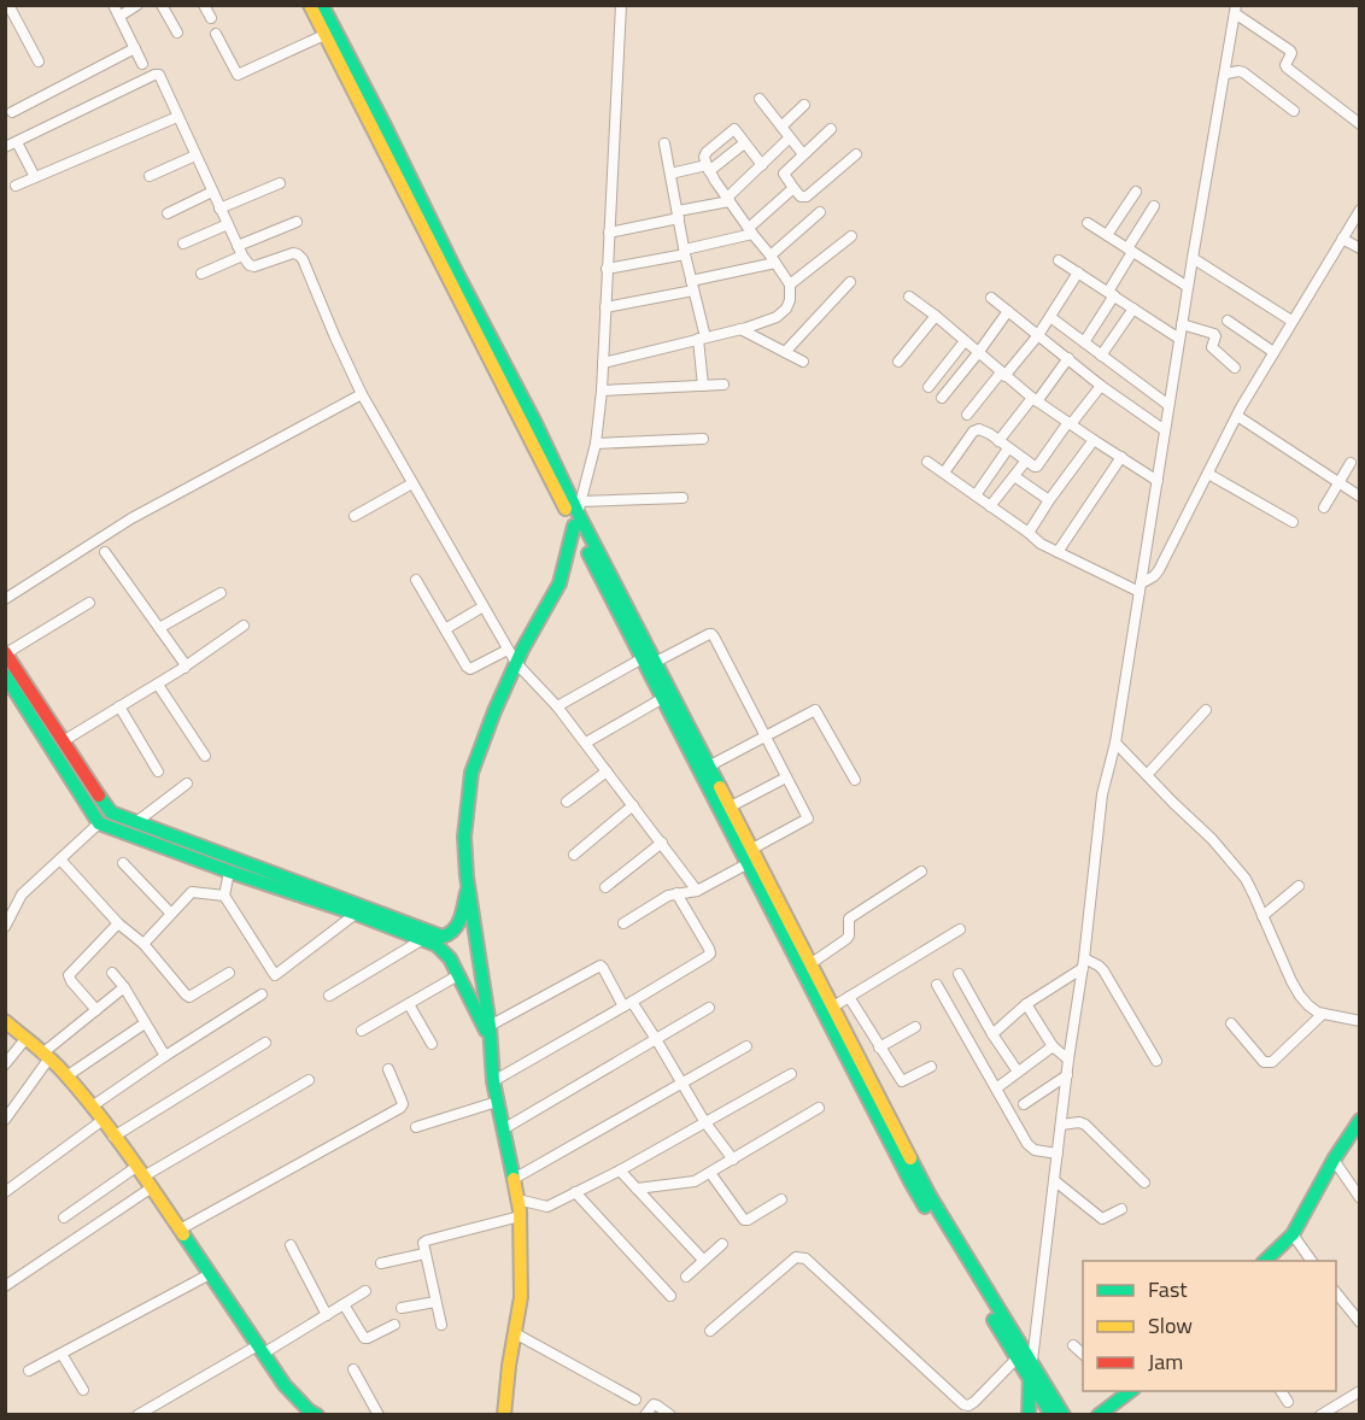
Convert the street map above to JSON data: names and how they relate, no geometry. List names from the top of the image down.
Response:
{
  "legend": ["Fast", "Slow", "Jam"]
}
